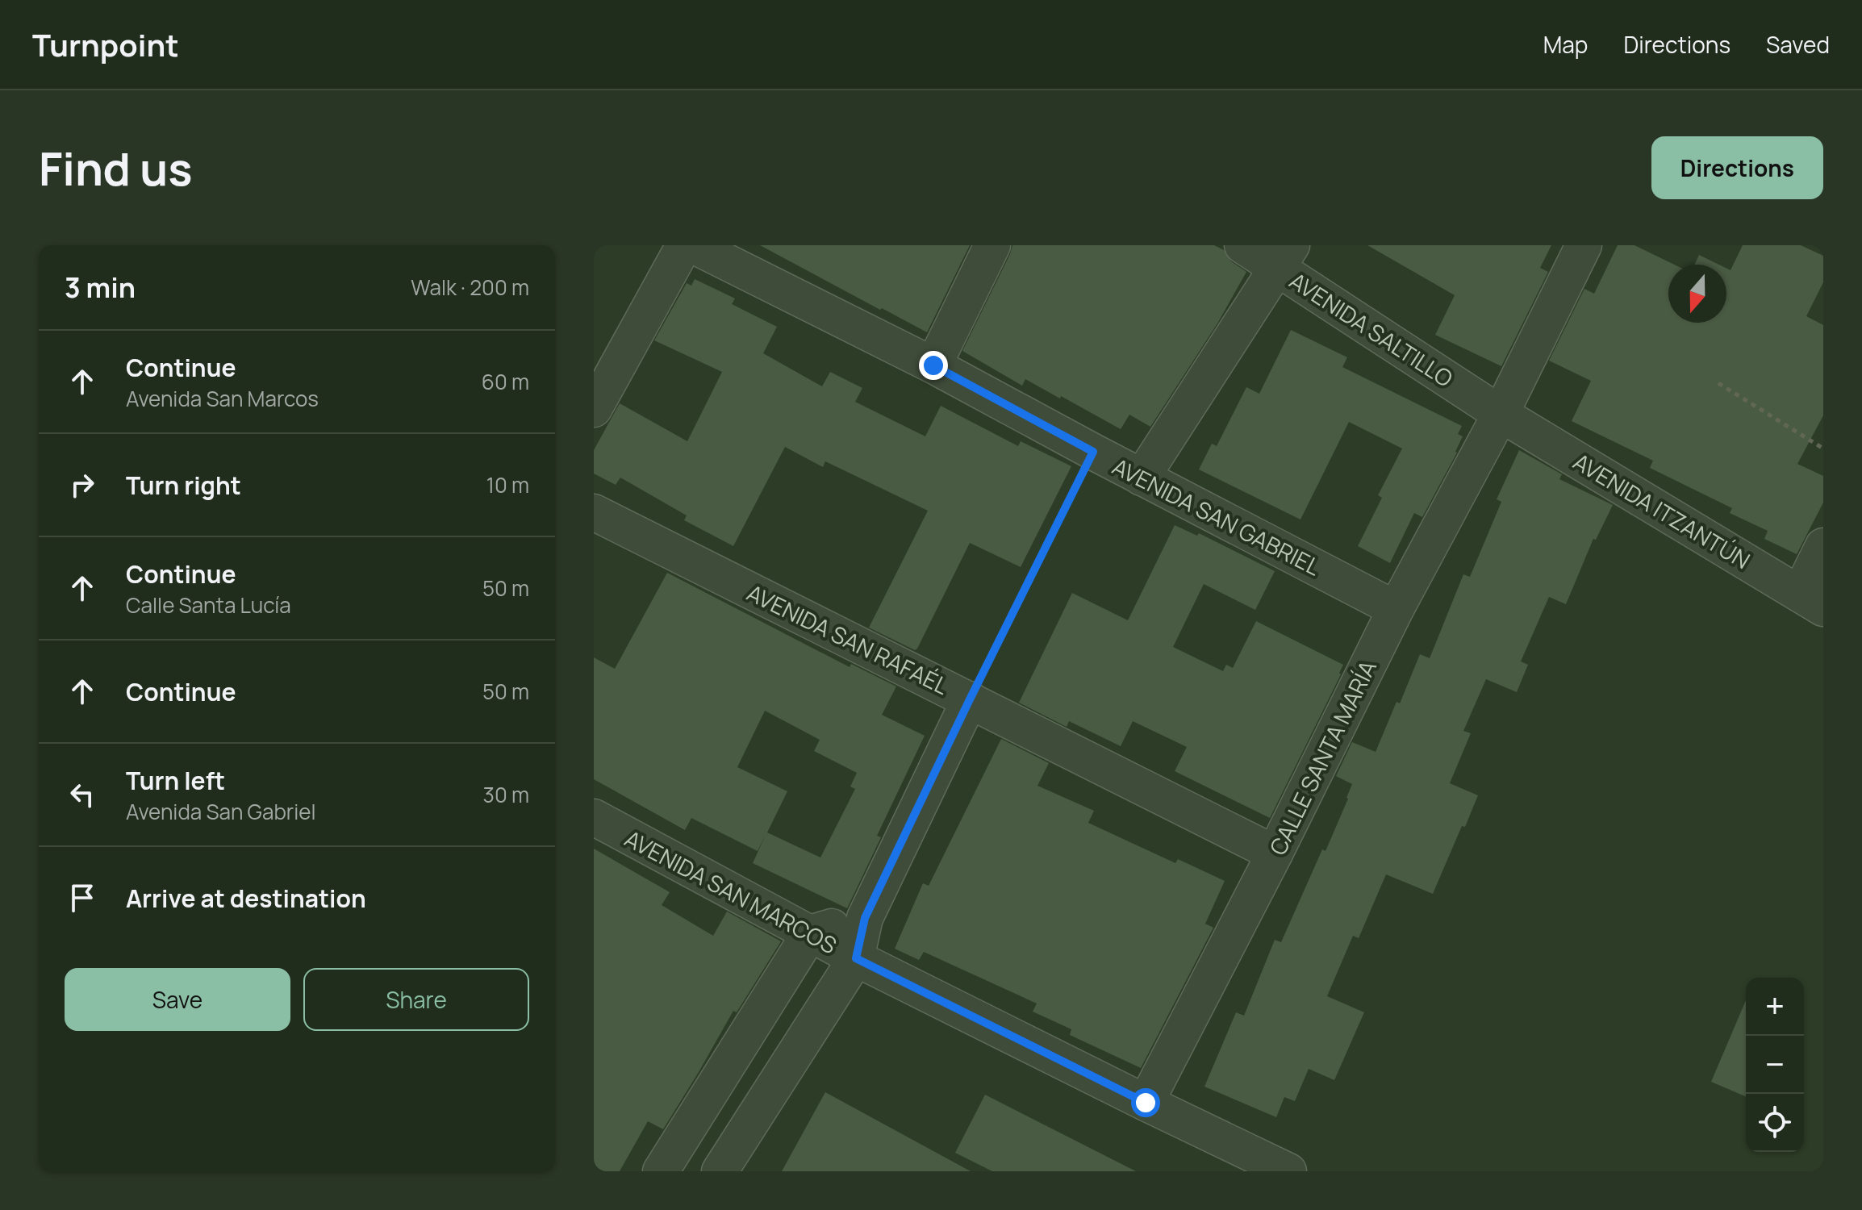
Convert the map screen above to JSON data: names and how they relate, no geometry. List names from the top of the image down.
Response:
{
  "streets": {
    "street": [
      "AVENIDA SALTILLO",
      "AVENIDA ITZANTÚN",
      "AVENIDA SAN GABRIEL",
      "AVENIDA SAN RAFAÉL",
      "CALLE SANTA MARÍA",
      "AVENIDA SAN MARCOS"
    ]
  },
  "crossings": [
    ["AVENIDA SALTILLO", "AVENIDA ITZANTÚN"],
    ["AVENIDA SALTILLO", "CALLE SANTA MARÍA"],
    ["AVENIDA ITZANTÚN", "CALLE SANTA MARÍA"],
    ["AVENIDA SAN GABRIEL", "CALLE SANTA MARÍA"],
    ["AVENIDA SAN RAFAÉL", "CALLE SANTA MARÍA"],
    ["CALLE SANTA MARÍA", "AVENIDA SAN MARCOS"]
  ],
  "north": "bottom",
  "page": {
    "header": "Turnpoint",
    "nav": ["Map", "Directions", "Saved"],
    "buttons": [
      "Directions",
      ["Save", "Share"]
    ],
    "title": "Find us",
    "heading": ["3 min", "Walk · 200 m"],
    "list": [
      ["Continue", "Avenida San Marcos", "60 m"],
      ["Turn right", "10 m"],
      ["Continue", "Calle Santa Lucía", "50 m"],
      ["Continue", "50 m"],
      ["Turn left", "Avenida San Gabriel", "30 m"],
      "Arrive at destination"
    ],
    "map_buttons": ["+", "−"]
  }
}
